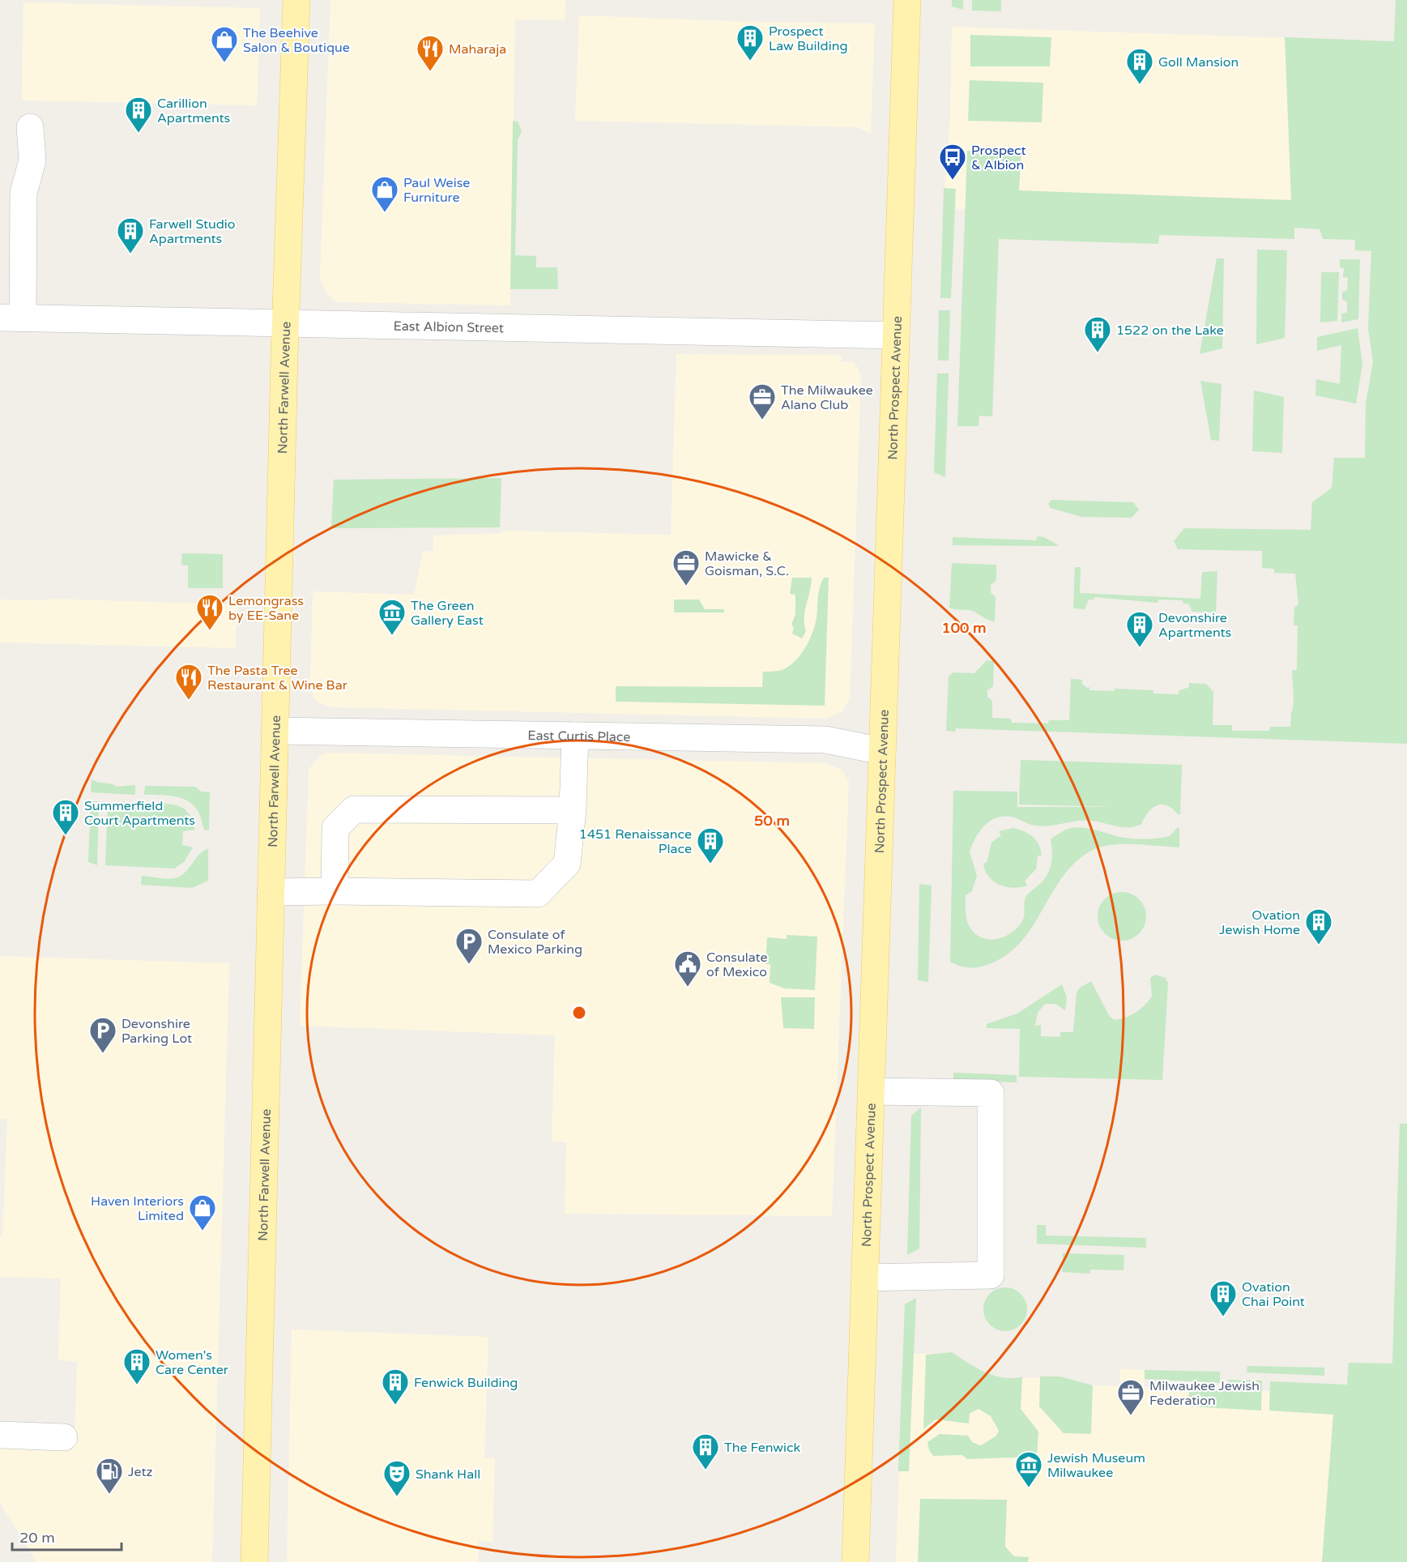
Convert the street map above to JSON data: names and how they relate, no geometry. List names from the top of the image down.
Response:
{
  "streets": {
    "main road": ["North Farwell Avenue", "North Prospect Avenue"],
    "street": ["East Albion Street", "East Curtis Place"]
  },
  "crossings": [
    ["East Albion Street", "North Farwell Avenue"],
    ["East Albion Street", "North Prospect Avenue"],
    ["North Farwell Avenue", "East Curtis Place"],
    ["North Prospect Avenue", "East Curtis Place"]
  ],
  "places": {
    "building": [
      "Prospect Law Building",
      "Goll Mansion",
      "Carillion Apartments",
      "Farwell Studio Apartments",
      "1522 on the Lake",
      "Devonshire Apartments",
      "Summerfield Court Apartments",
      "1451 Renaissance Place",
      "Ovation Jewish Home",
      "Ovation Chai Point",
      "Women's Care Center",
      "Fenwick Building",
      "The Fenwick"
    ],
    "shop": ["The Beehive Salon & Boutique", "Paul Weise Furniture", "Haven Interiors Limited"],
    "restaurant": ["Maharaja", "Lemongrass by EE-Sane", "The Pasta Tree Restaurant & Wine Bar"],
    "bus stop": ["Prospect & Albion"],
    "office": ["The Milwaukee Alano Club", "Mawicke & Goisman, S.C.", "Milwaukee Jewish Federation"],
    "museum": ["The Green Gallery East", "Jewish Museum Milwaukee"],
    "parking": ["Consulate of Mexico Parking", "Devonshire Parking Lot"],
    "public building": ["Consulate of Mexico"],
    "fuel station": ["Jetz"],
    "theatre": ["Shank Hall"]
  },
  "scale_bar": "20 m",
  "rings": ["100 m", "50 m"]
}
